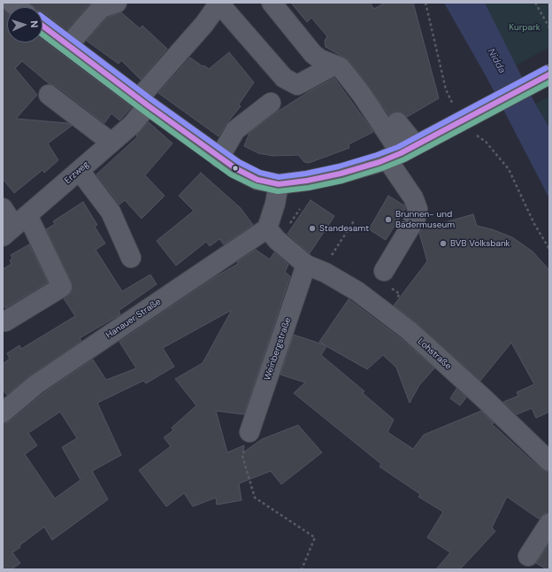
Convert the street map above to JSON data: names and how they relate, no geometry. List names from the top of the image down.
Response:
{
  "streets": {
    "street": [
      "Erzweg",
      "Hanauer Straße",
      "Weinbergstraße",
      "Lohstraße"
    ]
  },
  "crossings": [
    ["Weinbergstraße", "Lohstraße"]
  ],
  "water": ["Nidda"],
  "parks": ["Kurpark"],
  "places": ["Brunnen- und Bädermuseum", "Standesamt", "BVB Volksbank"],
  "north": "right"
}
